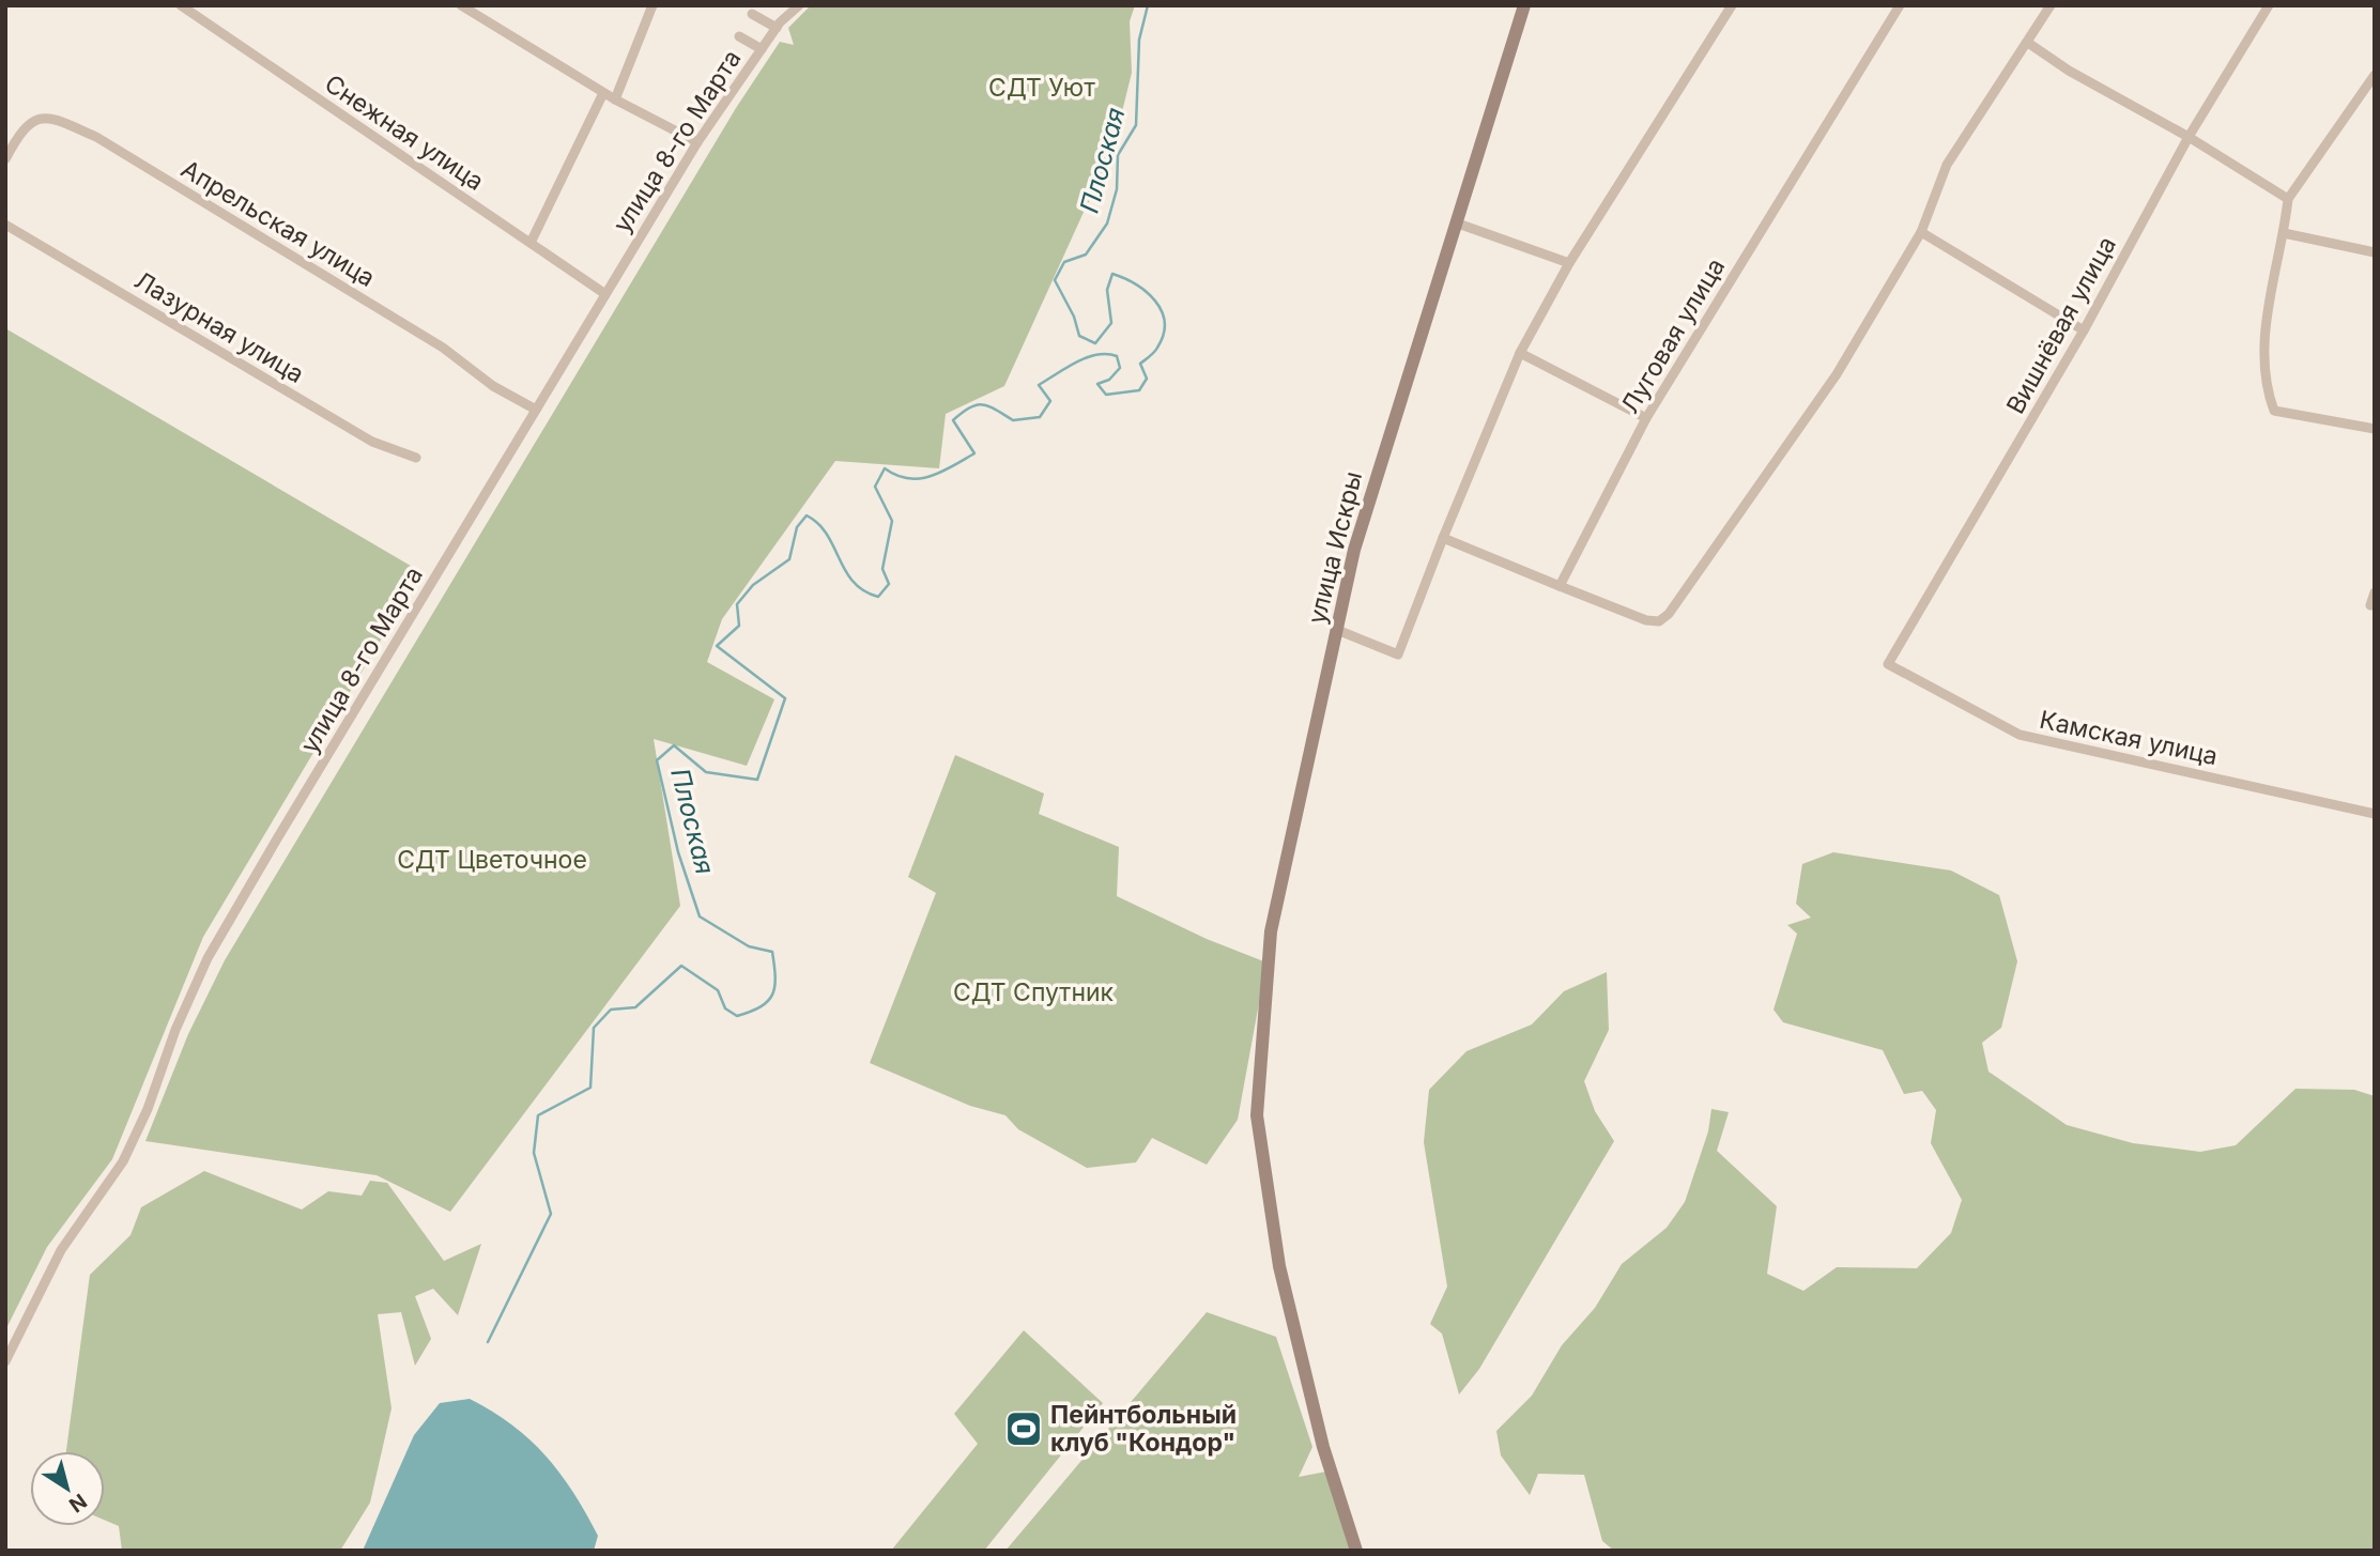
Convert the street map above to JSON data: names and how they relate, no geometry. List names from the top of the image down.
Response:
{
  "streets": {
    "main road": ["улица Искры"],
    "street": [
      "Снежная улица",
      "улица 8-го Марта",
      "Апрельская улица",
      "Вишнёвая улица",
      "Лазурная улица",
      "Луговая улица",
      "Камская улица"
    ]
  },
  "crossings": [
    ["Снежная улица", "улица 8-го Марта"],
    ["улица 8-го Марта", "Апрельская улица"],
    ["Вишнёвая улица", "Камская улица"]
  ],
  "water": ["Плоская"],
  "parks": ["СДТ Уют", "СДТ Цветочное", "СДТ Спутник"],
  "places": {
    "sports": ["Пейнтбольный клуб \"Кондор\""]
  },
  "north": "bottom right"
}
